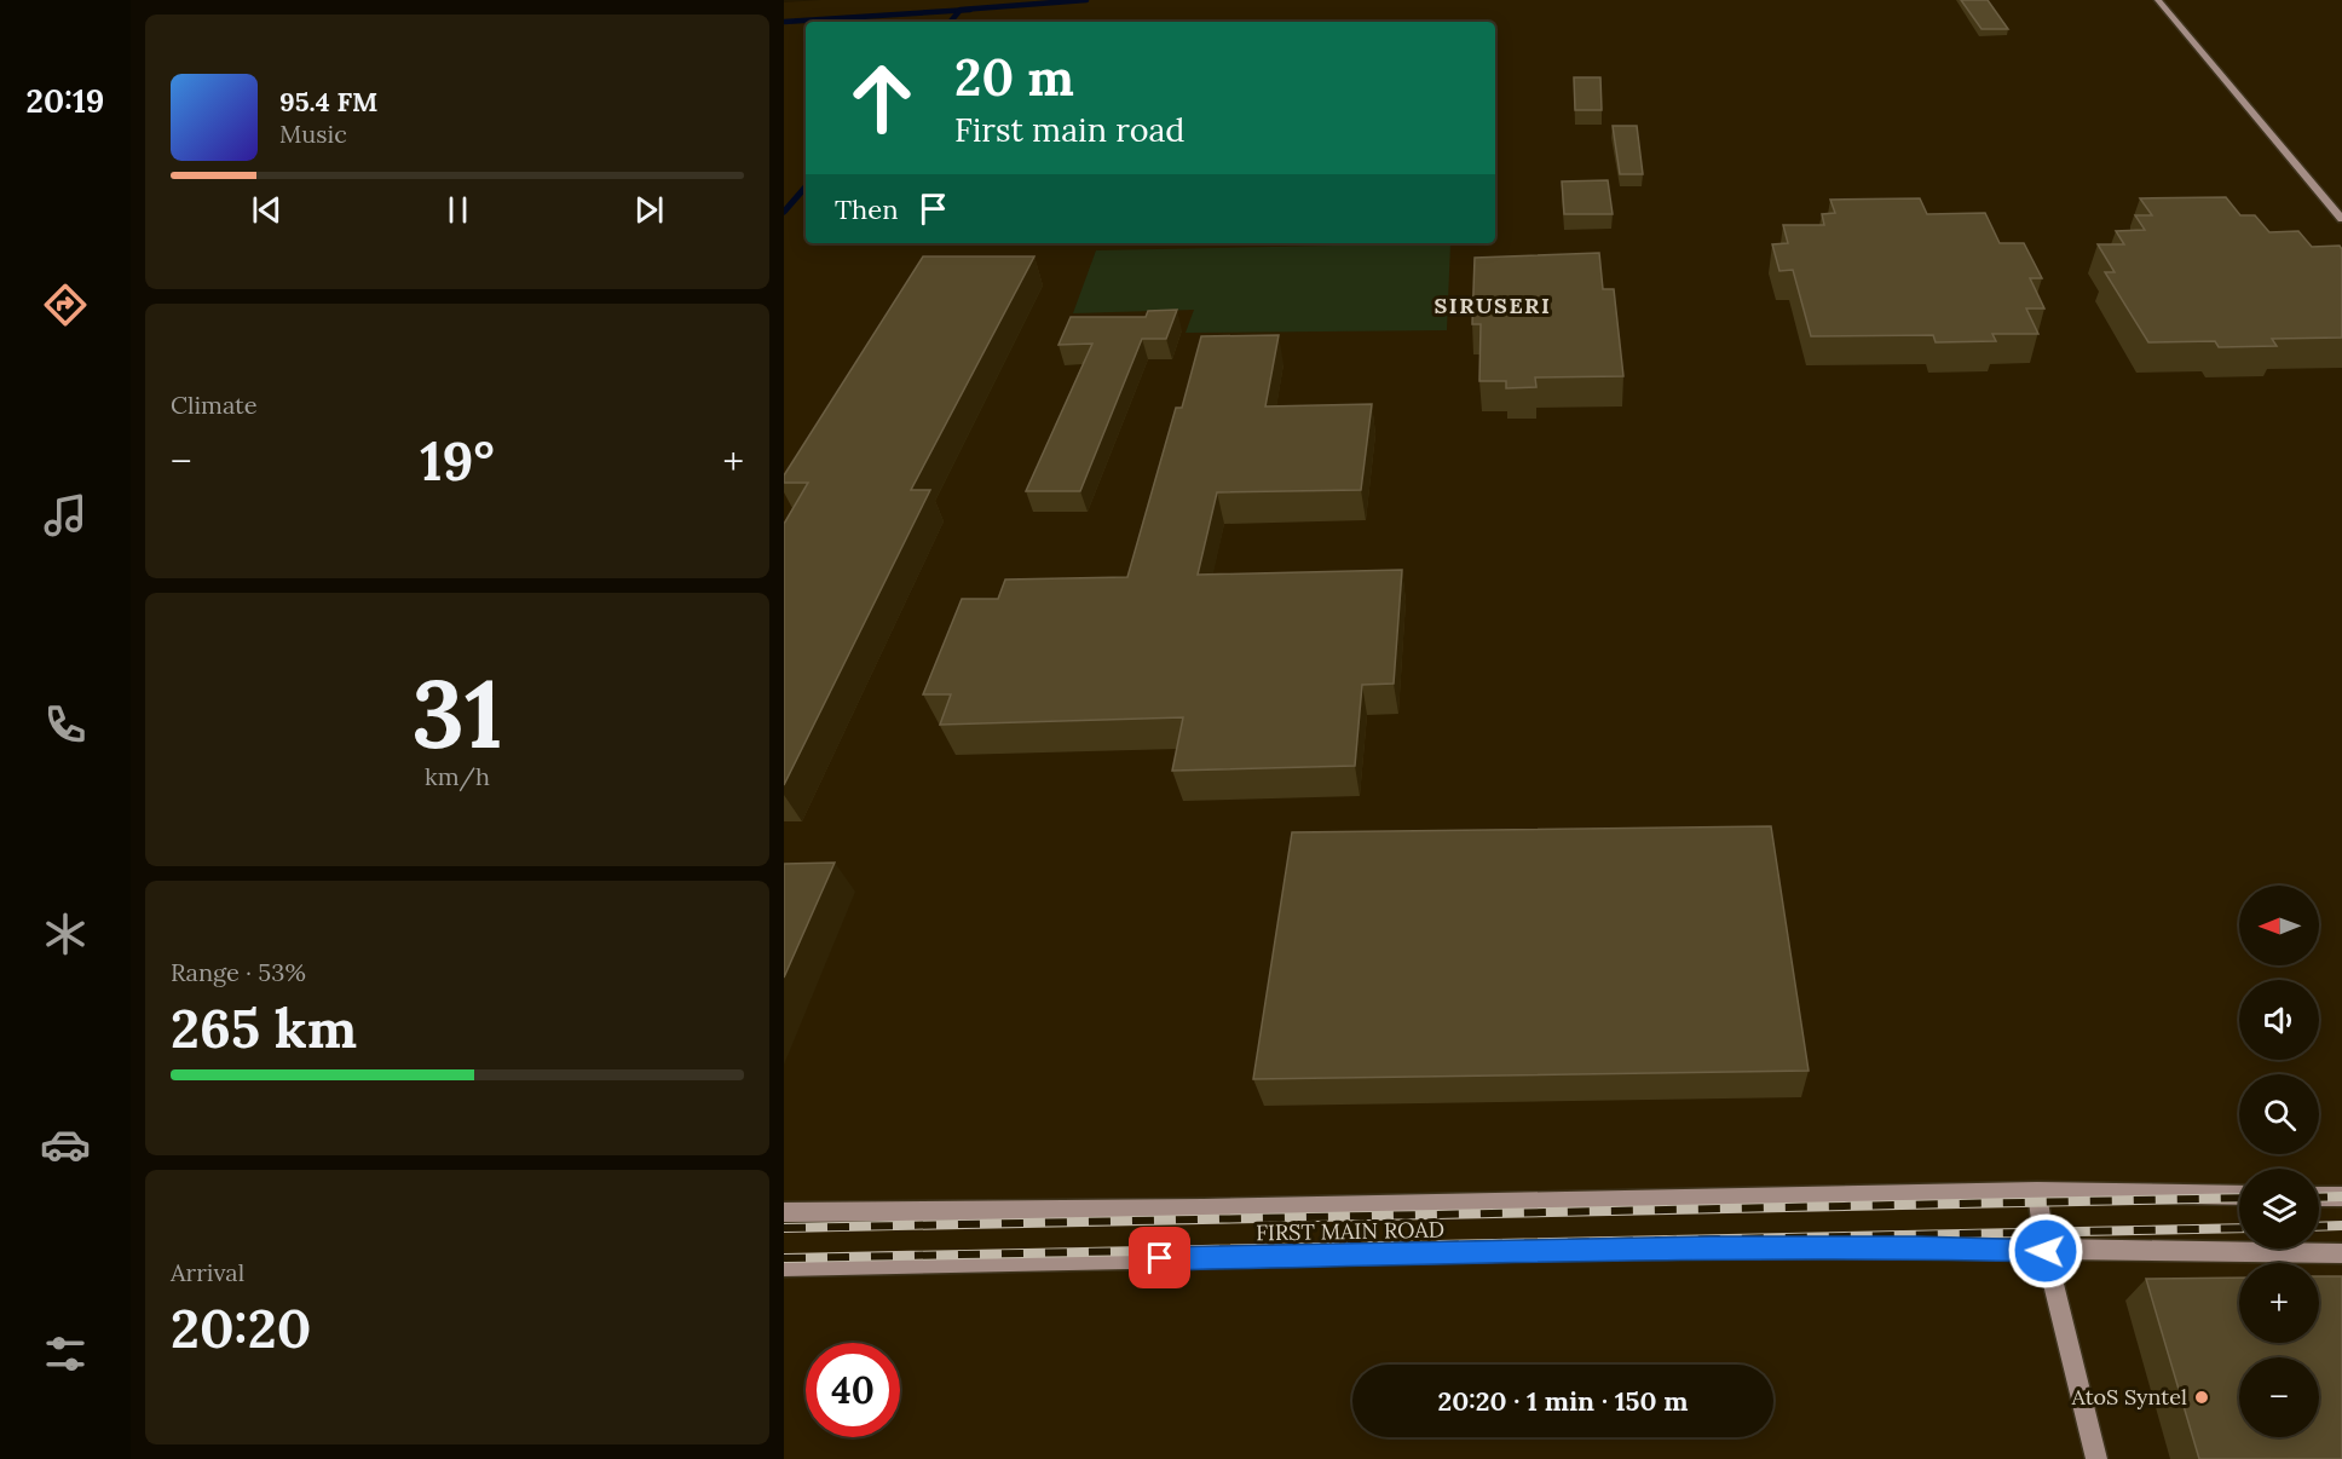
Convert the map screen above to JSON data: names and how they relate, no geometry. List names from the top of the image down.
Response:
{
  "streets": {
    "street": ["FIRST MAIN ROAD"]
  },
  "districts": ["SIRUSERI"],
  "places": ["AtoS Syntel"],
  "north": "left",
  "page": {
    "tabs": "20:19",
    "turn": ["20 m", "First main road"],
    "song": ["95.4 FM", "Music"],
    "then": "Then",
    "tile": [
      "Climate",
      ["31", "km/h"],
      ["Range · 53%", "265 km"],
      ["Arrival", "20:20"]
    ],
    "heat": ["−", "19°", "+"],
    "map_buttons": ["+", "−"],
    "limit": "40",
    "trip": "20:20 · 1 min · 150 m"
  }
}
